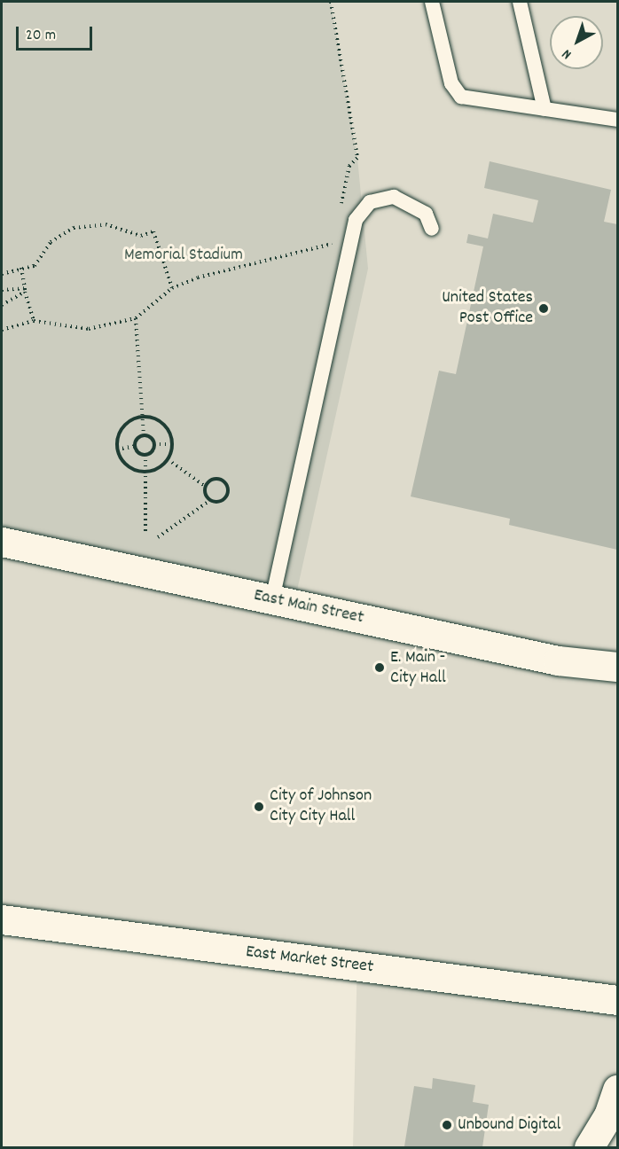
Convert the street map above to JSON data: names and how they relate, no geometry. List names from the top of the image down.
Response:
{
  "streets": {
    "street": ["East Main Street", "East Market Street"]
  },
  "parks": ["Memorial Stadium"],
  "places": [
    "United States Post Office",
    "E. Main - City Hall",
    "City of Johnson City City Hall",
    "Unbound Digital"
  ],
  "scale_bar": "20 m",
  "north": "bottom left"
}
